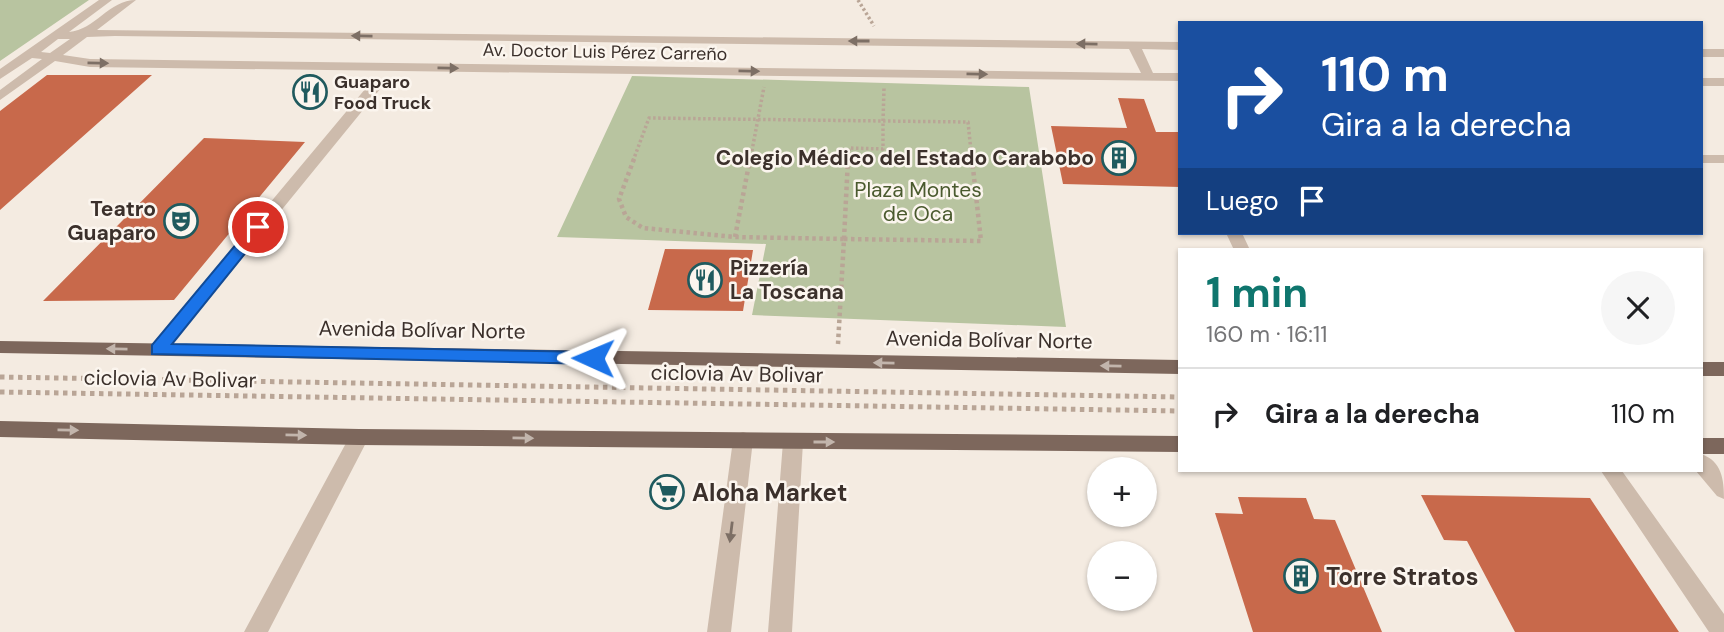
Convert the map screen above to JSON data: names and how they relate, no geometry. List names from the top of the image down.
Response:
{
  "streets": {
    "main road": ["Avenida Bolívar Norte"],
    "street": ["Av. Doctor Luis Pérez Carreño"],
    "path": ["ciclovia Av Bolivar"]
  },
  "parks": ["Plaza Montes de Oca"],
  "places": {
    "restaurant": ["Guaparo Food Truck", "Pizzería La Toscana"],
    "building": ["Colegio Médico del Estado Carabobo", "Torre Stratos"],
    "theatre": ["Teatro Guaparo"],
    "supermarket": ["Aloha Market"]
  },
  "page": {
    "turn": ["110 m", "Gira a la derecha"],
    "then": "Luego",
    "heading": ["1 min", "160 m · 16:11"],
    "list": [
      {
        "name": "Gira a la derecha",
        "value": "110 m"
      }
    ],
    "map_buttons": ["+", "−"]
  }
}
